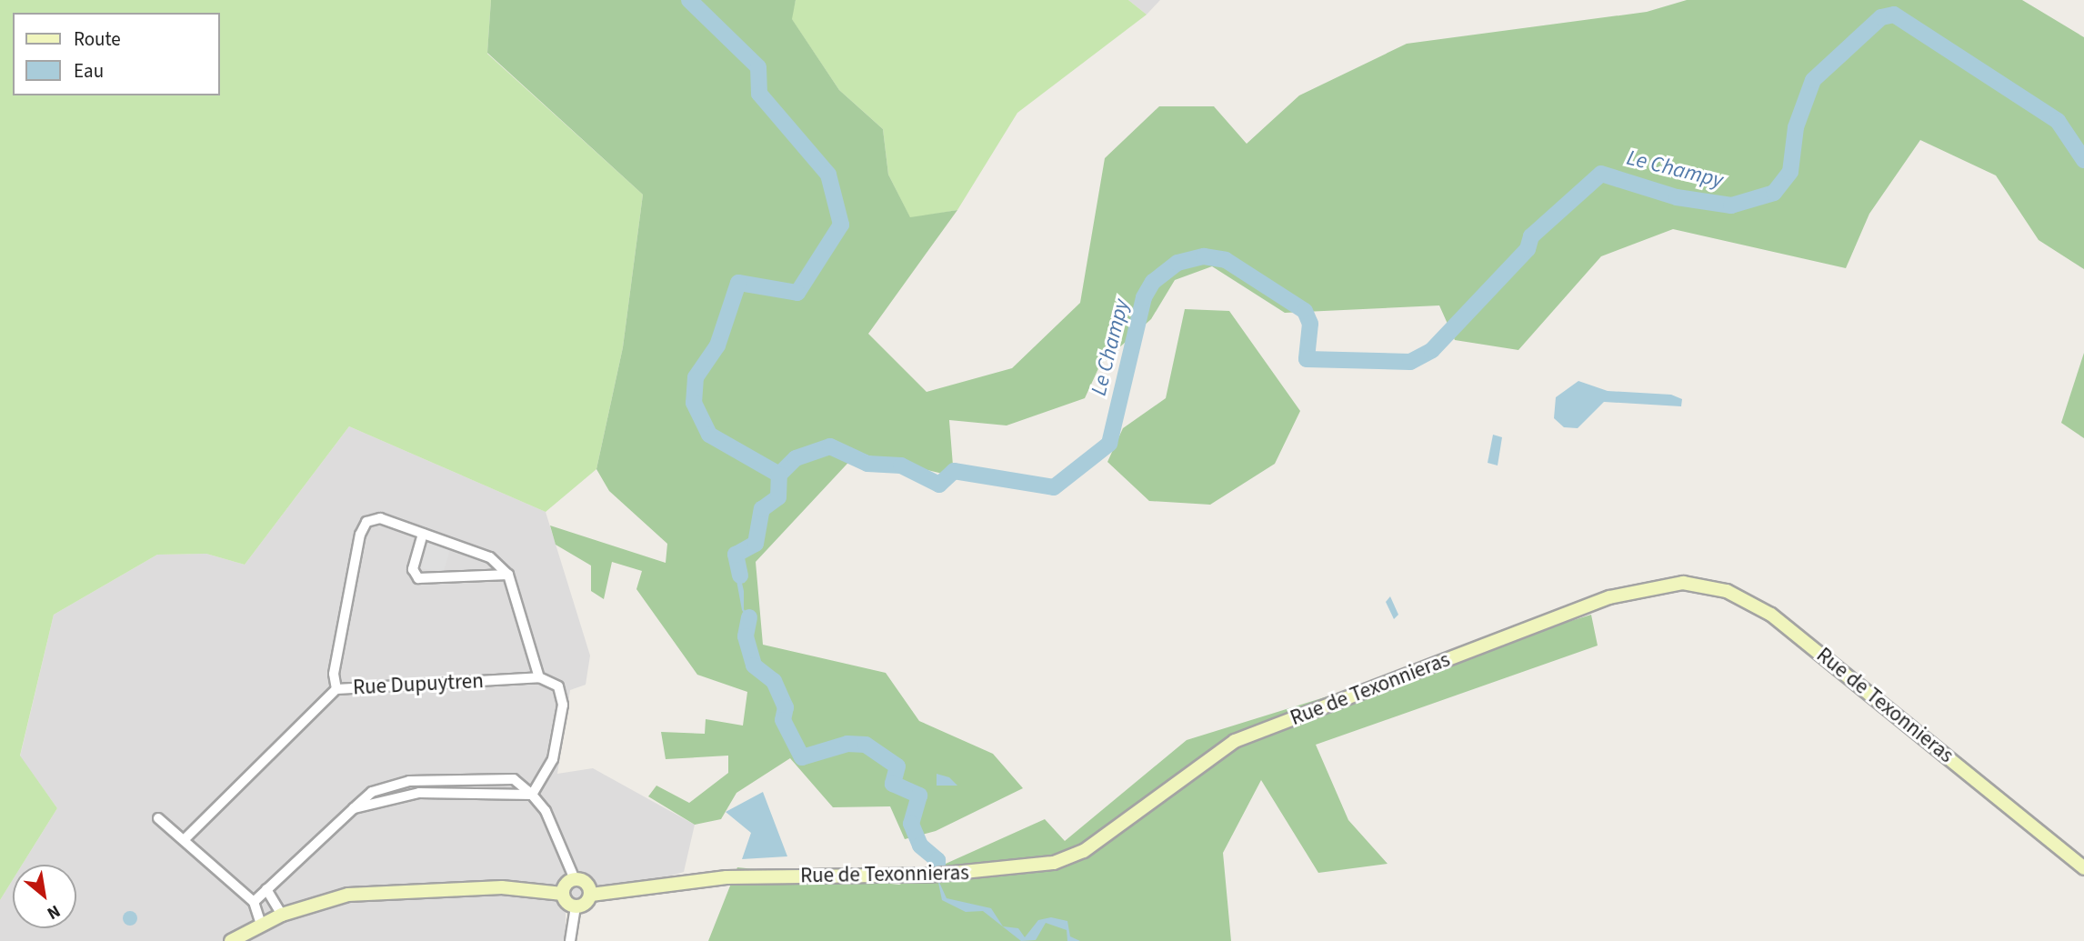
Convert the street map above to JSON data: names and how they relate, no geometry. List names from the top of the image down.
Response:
{
  "streets": {
    "main road": ["Rue de Texonnieras"],
    "street": ["Rue Dupuytren"]
  },
  "water": ["Le Champy"],
  "legend": ["Route", "Eau"],
  "north": "bottom right"
}
